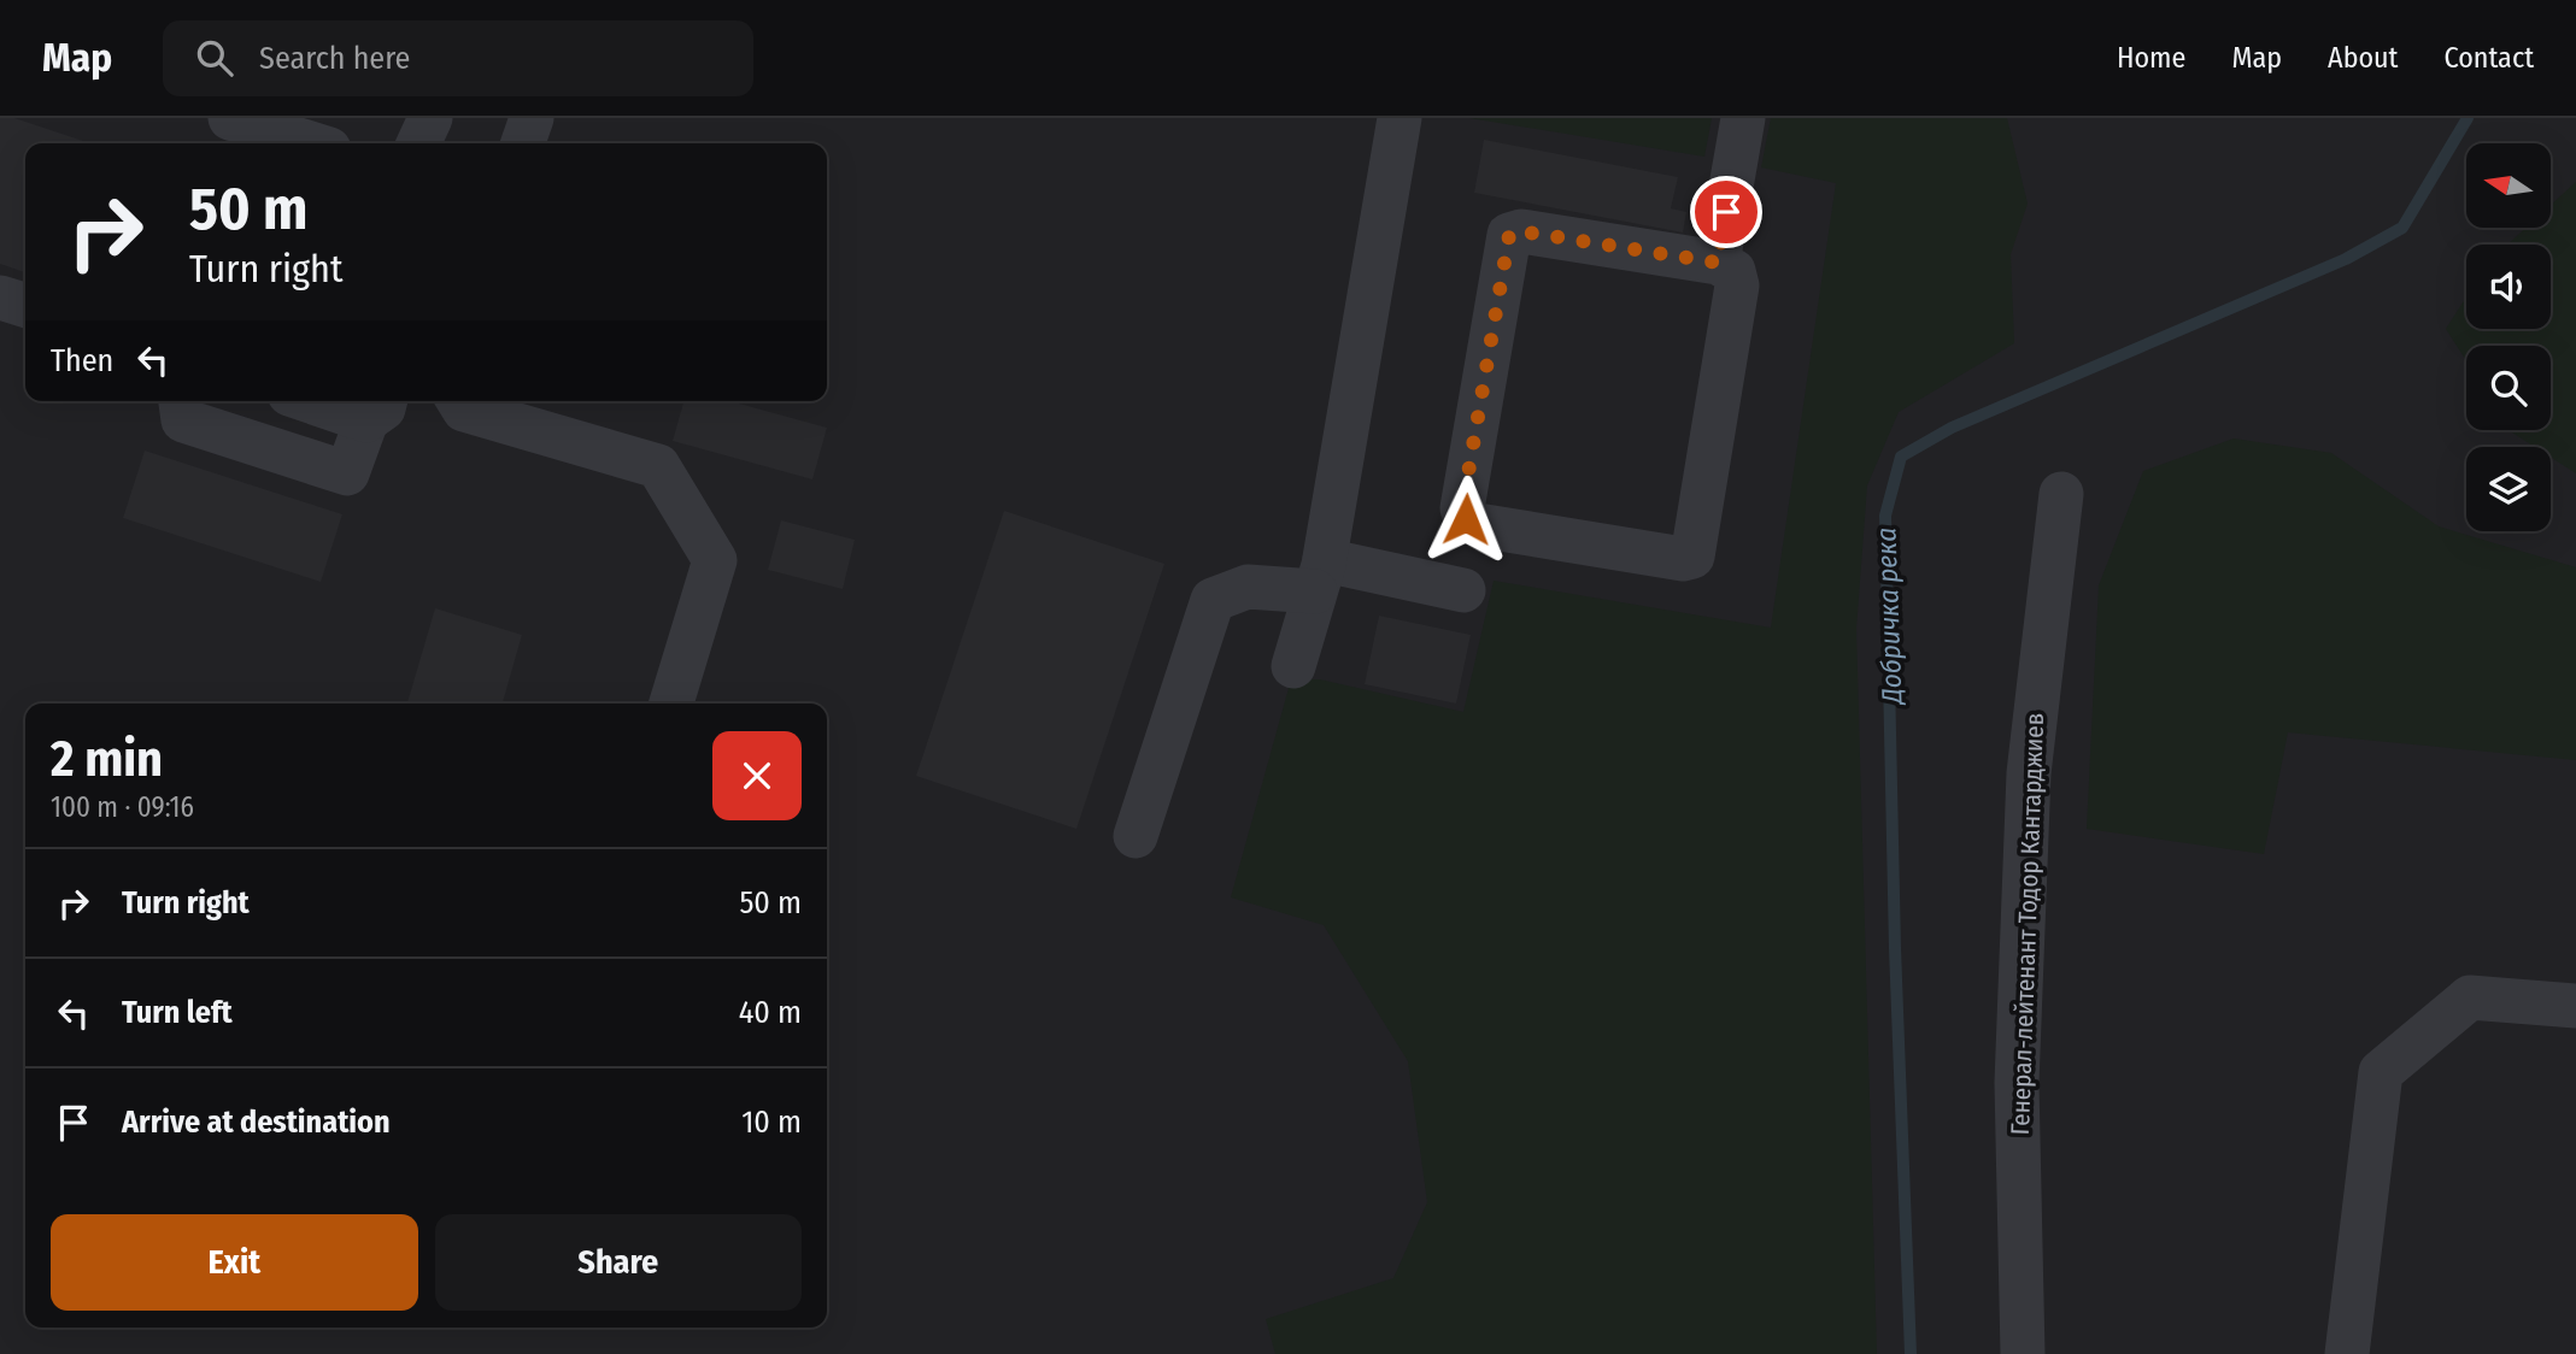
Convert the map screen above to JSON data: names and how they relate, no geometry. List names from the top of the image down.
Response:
{
  "streets": {
    "street": ["Генерал-лейтенант Тодор Кантарджиев"]
  },
  "water": ["Добричка река"],
  "north": "left",
  "page": {
    "header": "Map",
    "search": "Search here",
    "nav": [
      "Home",
      "Map",
      "About",
      "Contact"
    ],
    "turn": ["50 m", "Turn right"],
    "then": "Then",
    "heading": ["2 min", "100 m · 09:16"],
    "list": [
      {
        "name": "Turn right",
        "value": "50 m"
      },
      {
        "name": "Turn left",
        "value": "40 m"
      },
      {
        "name": "Arrive at destination",
        "value": "10 m"
      }
    ],
    "buttons": ["Exit", "Share"]
  }
}
